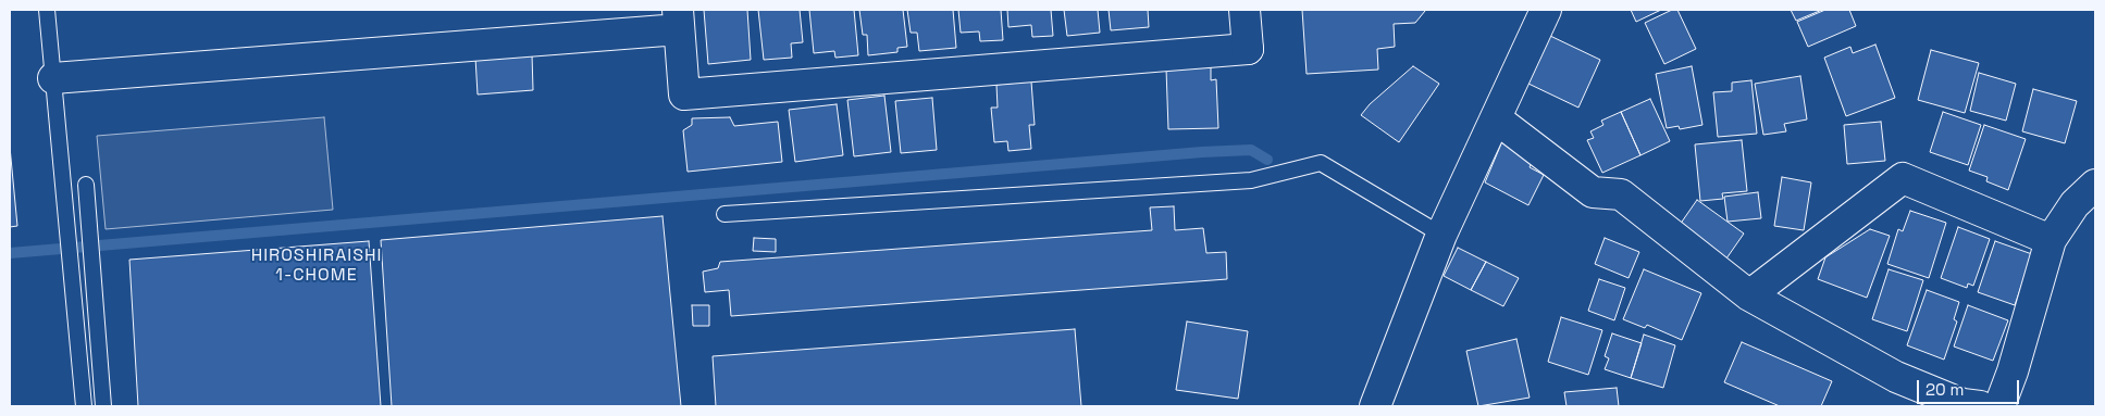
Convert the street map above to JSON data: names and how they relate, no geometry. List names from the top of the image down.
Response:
{
  "districts": ["HIROSHIRAISHI 1-CHOME"],
  "scale_bar": "20 m"
}
